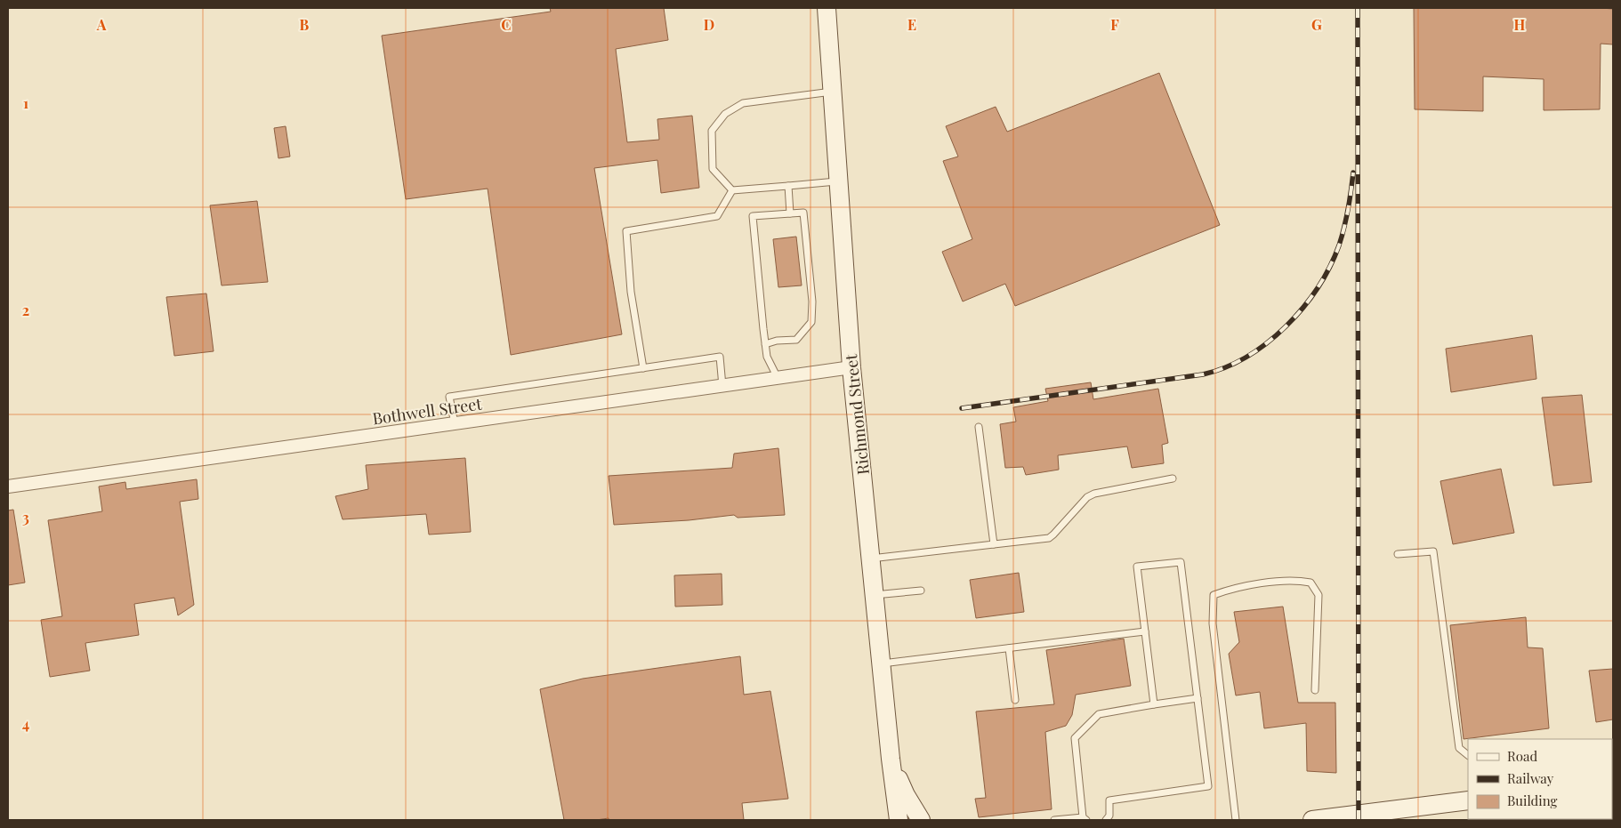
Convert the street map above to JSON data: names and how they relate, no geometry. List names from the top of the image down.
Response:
{
  "streets": {
    "main road": ["Richmond Street"],
    "street": ["Bothwell Street"]
  },
  "crossings": [
    ["Bothwell Street", "Richmond Street"]
  ],
  "legend": ["Road", "Railway", "Building"],
  "grid": {
    "columns": [
      "A",
      "B",
      "C",
      "D",
      "E",
      "F",
      "G",
      "H"
    ],
    "rows": [
      "1",
      "2",
      "3",
      "4"
    ]
  }
}
